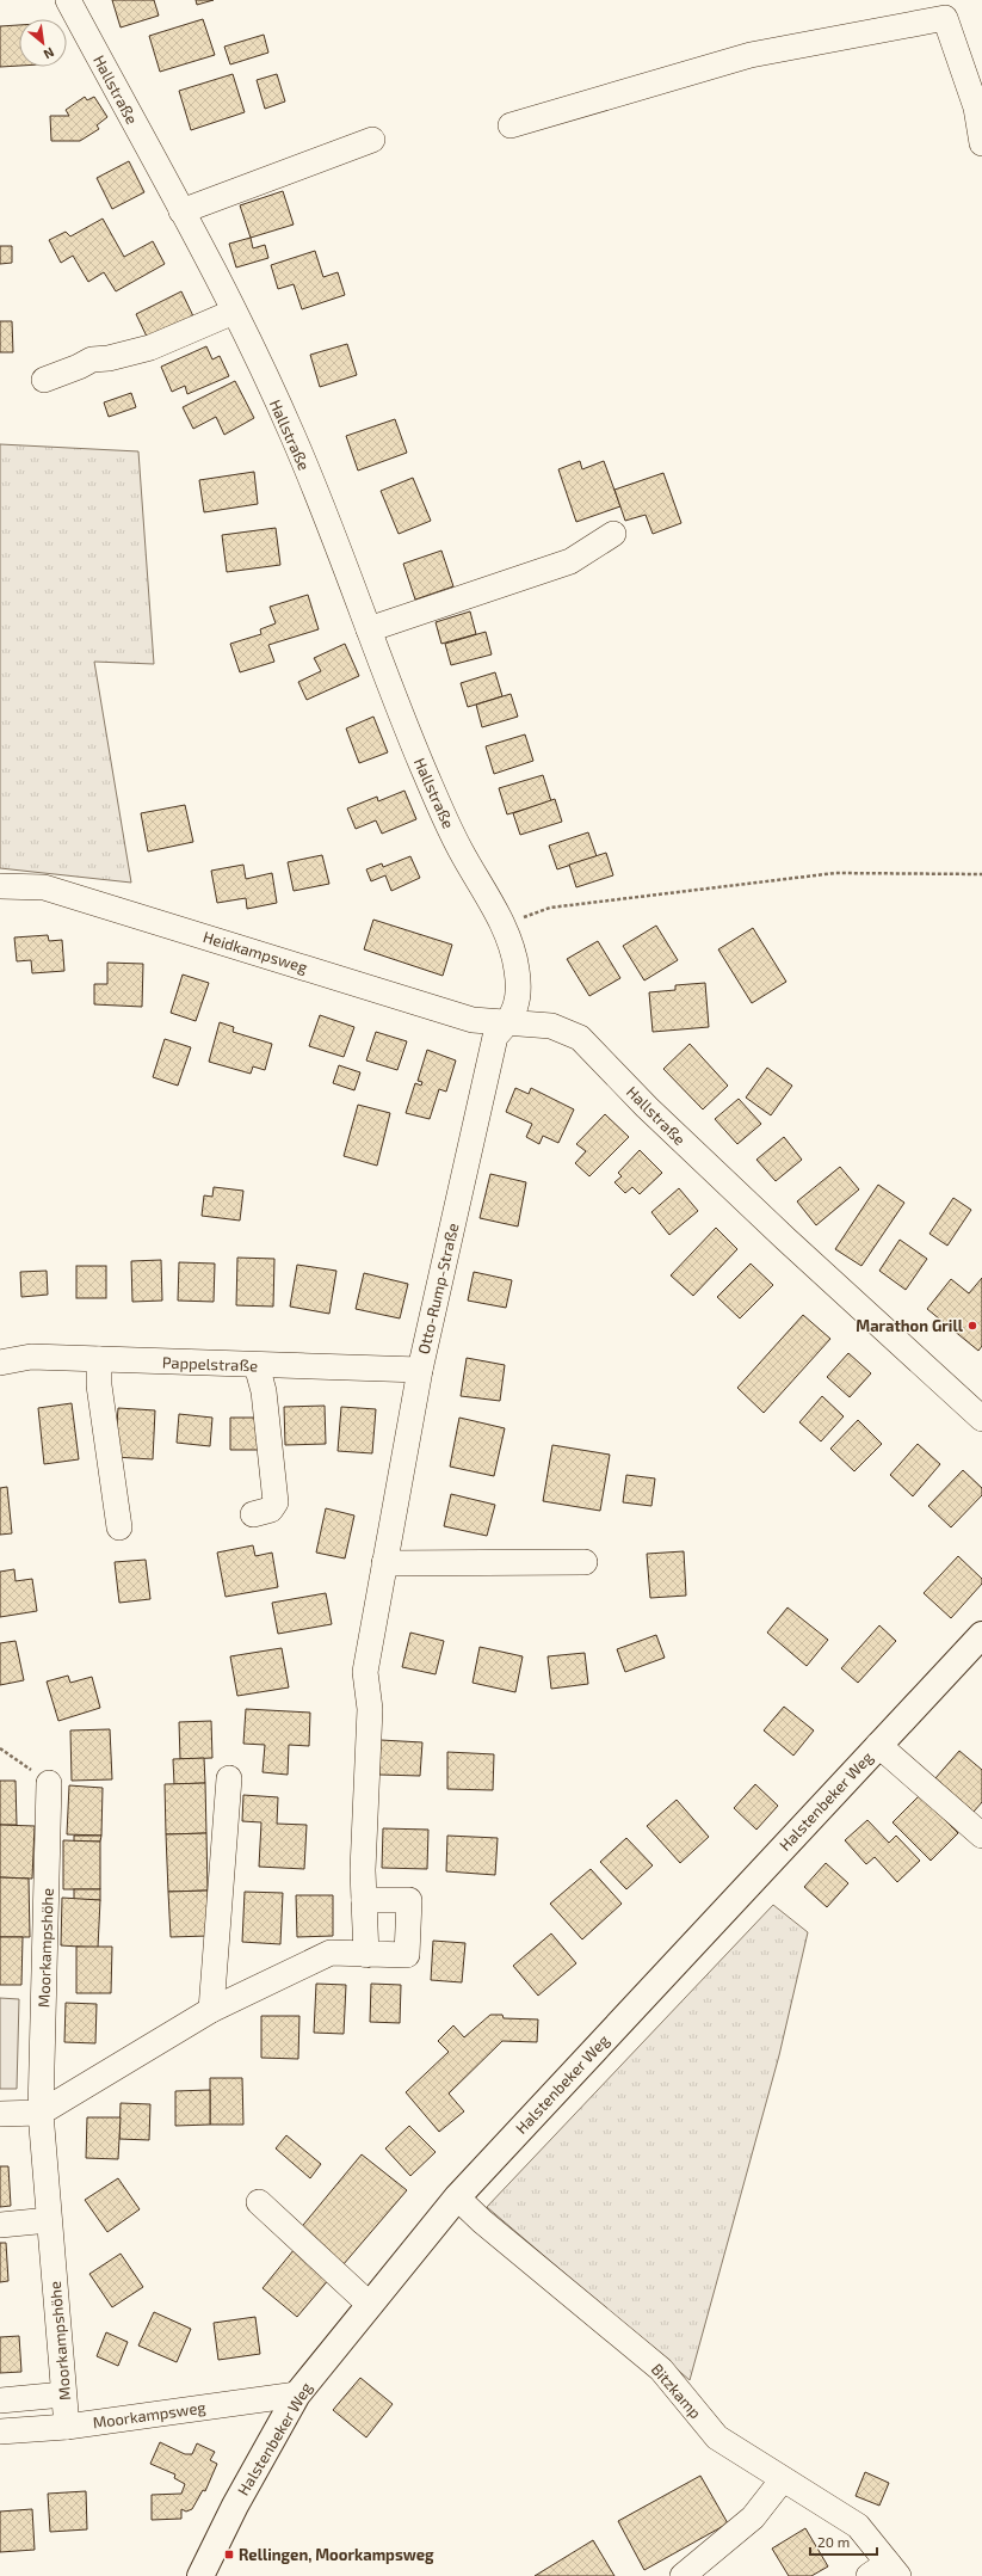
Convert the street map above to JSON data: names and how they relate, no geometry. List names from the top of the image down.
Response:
{
  "streets": {
    "main road": ["Halstenbeker Weg"],
    "street": [
      "Hallstraße",
      "Heidkampsweg",
      "Otto-Rump-Straße",
      "Pappelstraße",
      "Moorkampshöhe",
      "Bitzkamp",
      "Moorkampsweg"
    ]
  },
  "crossings": [
    ["Hallstraße", "Heidkampsweg"],
    ["Hallstraße", "Otto-Rump-Straße"],
    ["Heidkampsweg", "Otto-Rump-Straße"],
    ["Otto-Rump-Straße", "Pappelstraße"],
    ["Halstenbeker Weg", "Bitzkamp"],
    ["Halstenbeker Weg", "Moorkampsweg"],
    ["Moorkampshöhe", "Moorkampsweg"]
  ],
  "places": {
    "other": ["Marathon Grill"],
    "transit": ["Rellingen, Moorkampsweg"]
  },
  "scale_bar": "20 m",
  "north": "bottom right"
}
